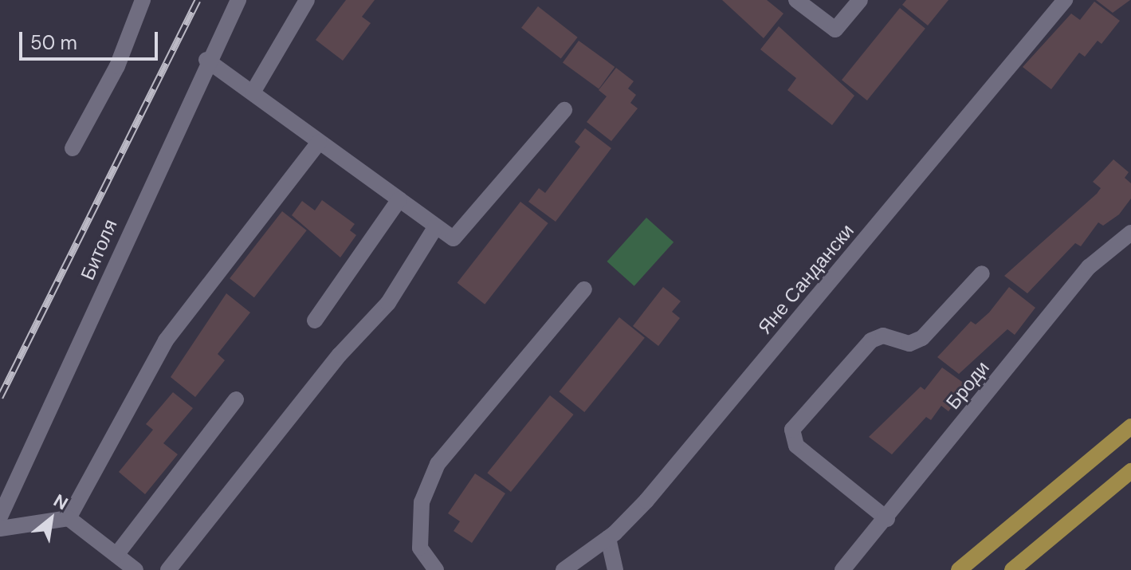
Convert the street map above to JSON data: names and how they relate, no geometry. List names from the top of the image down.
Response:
{
  "streets": {
    "street": ["Битоля", "Яне Сандански", "Броди"]
  },
  "scale_bar": "50 m",
  "north": "top right"
}
